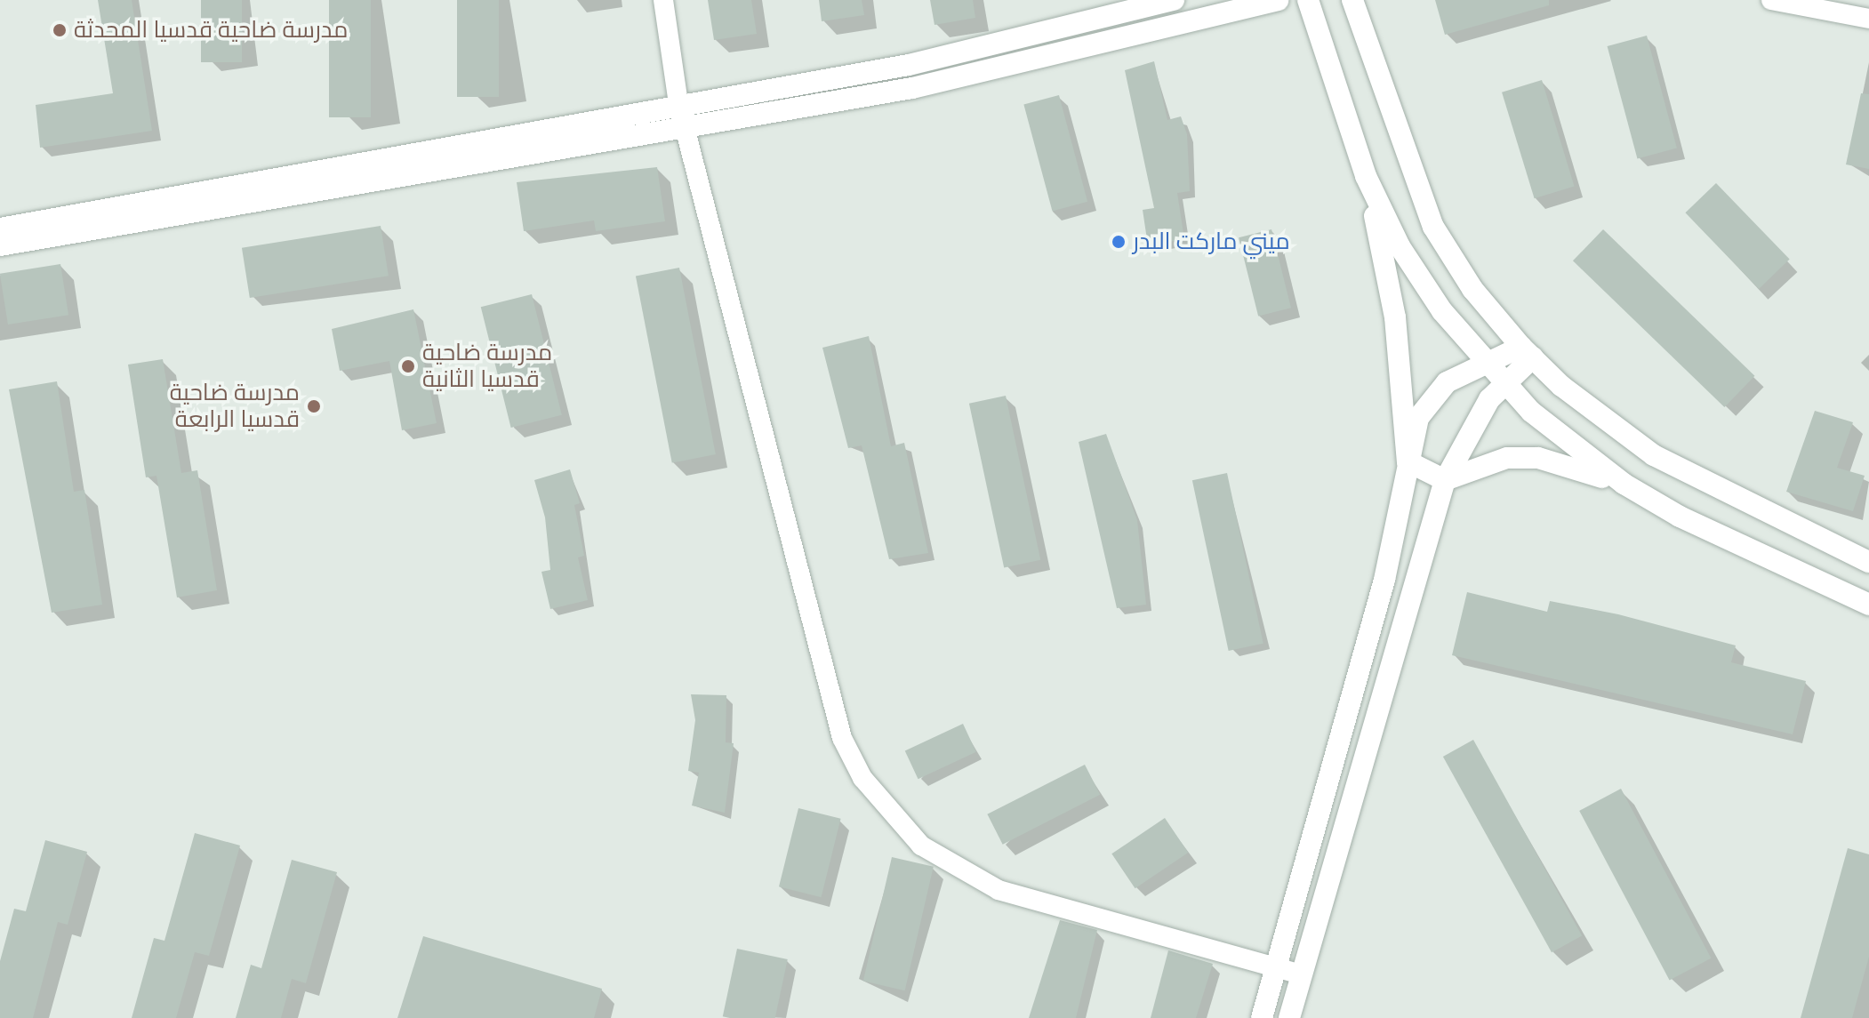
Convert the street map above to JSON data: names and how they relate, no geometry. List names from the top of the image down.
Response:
{
  "places": [
    "مدرسة ضاحية قدسيا المحدثة",
    "ميني ماركت البدر",
    "مدرسة ضاحية قدسيا الثانية",
    "مدرسة ضاحية قدسيا الرابعة"
  ]
}
